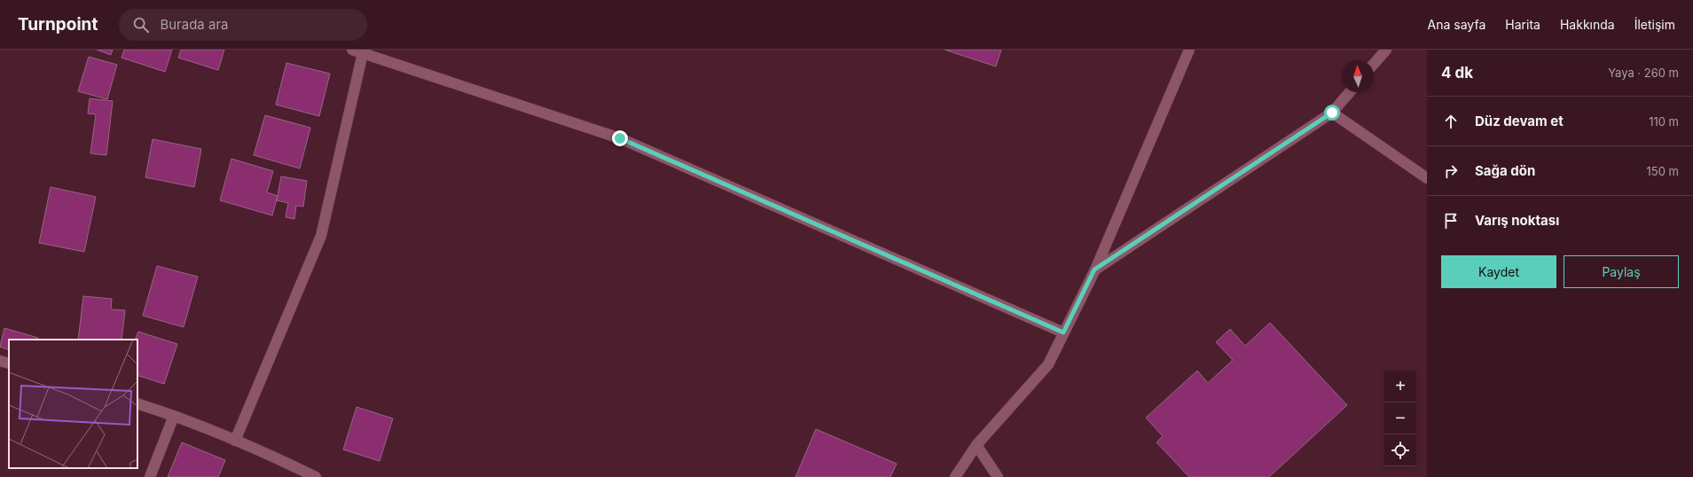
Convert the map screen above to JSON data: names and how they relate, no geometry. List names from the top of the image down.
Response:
{
  "north": "top",
  "page": {
    "header": "Turnpoint",
    "search": "Burada ara",
    "nav": [
      "Ana sayfa",
      "Harita",
      "Hakkında",
      "İletişim"
    ],
    "heading": ["4 dk", "Yaya · 260 m"],
    "list": [
      ["Düz devam et", "110 m"],
      ["Sağa dön", "150 m"],
      "Varış noktası"
    ],
    "buttons": ["Kaydet", "Paylaş"],
    "map_buttons": ["+", "−"]
  }
}
